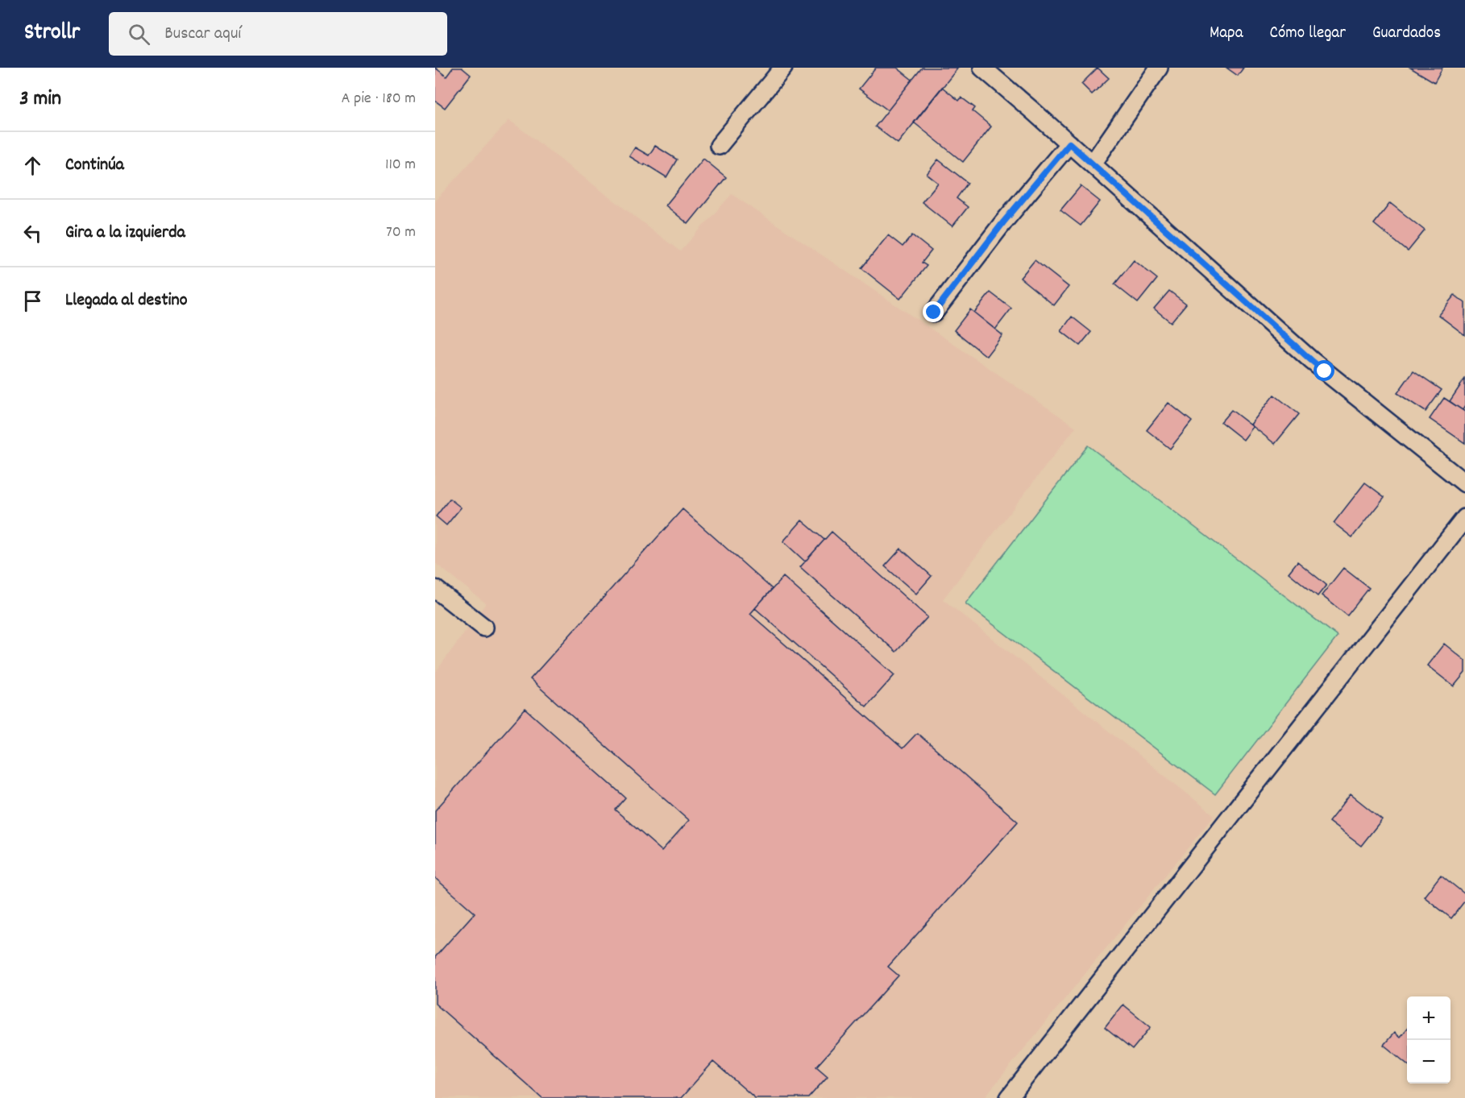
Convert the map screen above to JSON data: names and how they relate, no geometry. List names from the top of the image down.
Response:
{
  "page": {
    "header": "Strollr",
    "search": "Buscar aquí",
    "nav": ["Mapa", "Cómo llegar", "Guardados"],
    "heading": ["3 min", "A pie · 180 m"],
    "list": [
      ["Continúa", "110 m"],
      ["Gira a la izquierda", "70 m"],
      "Llegada al destino"
    ],
    "map_buttons": ["+", "−"]
  }
}
